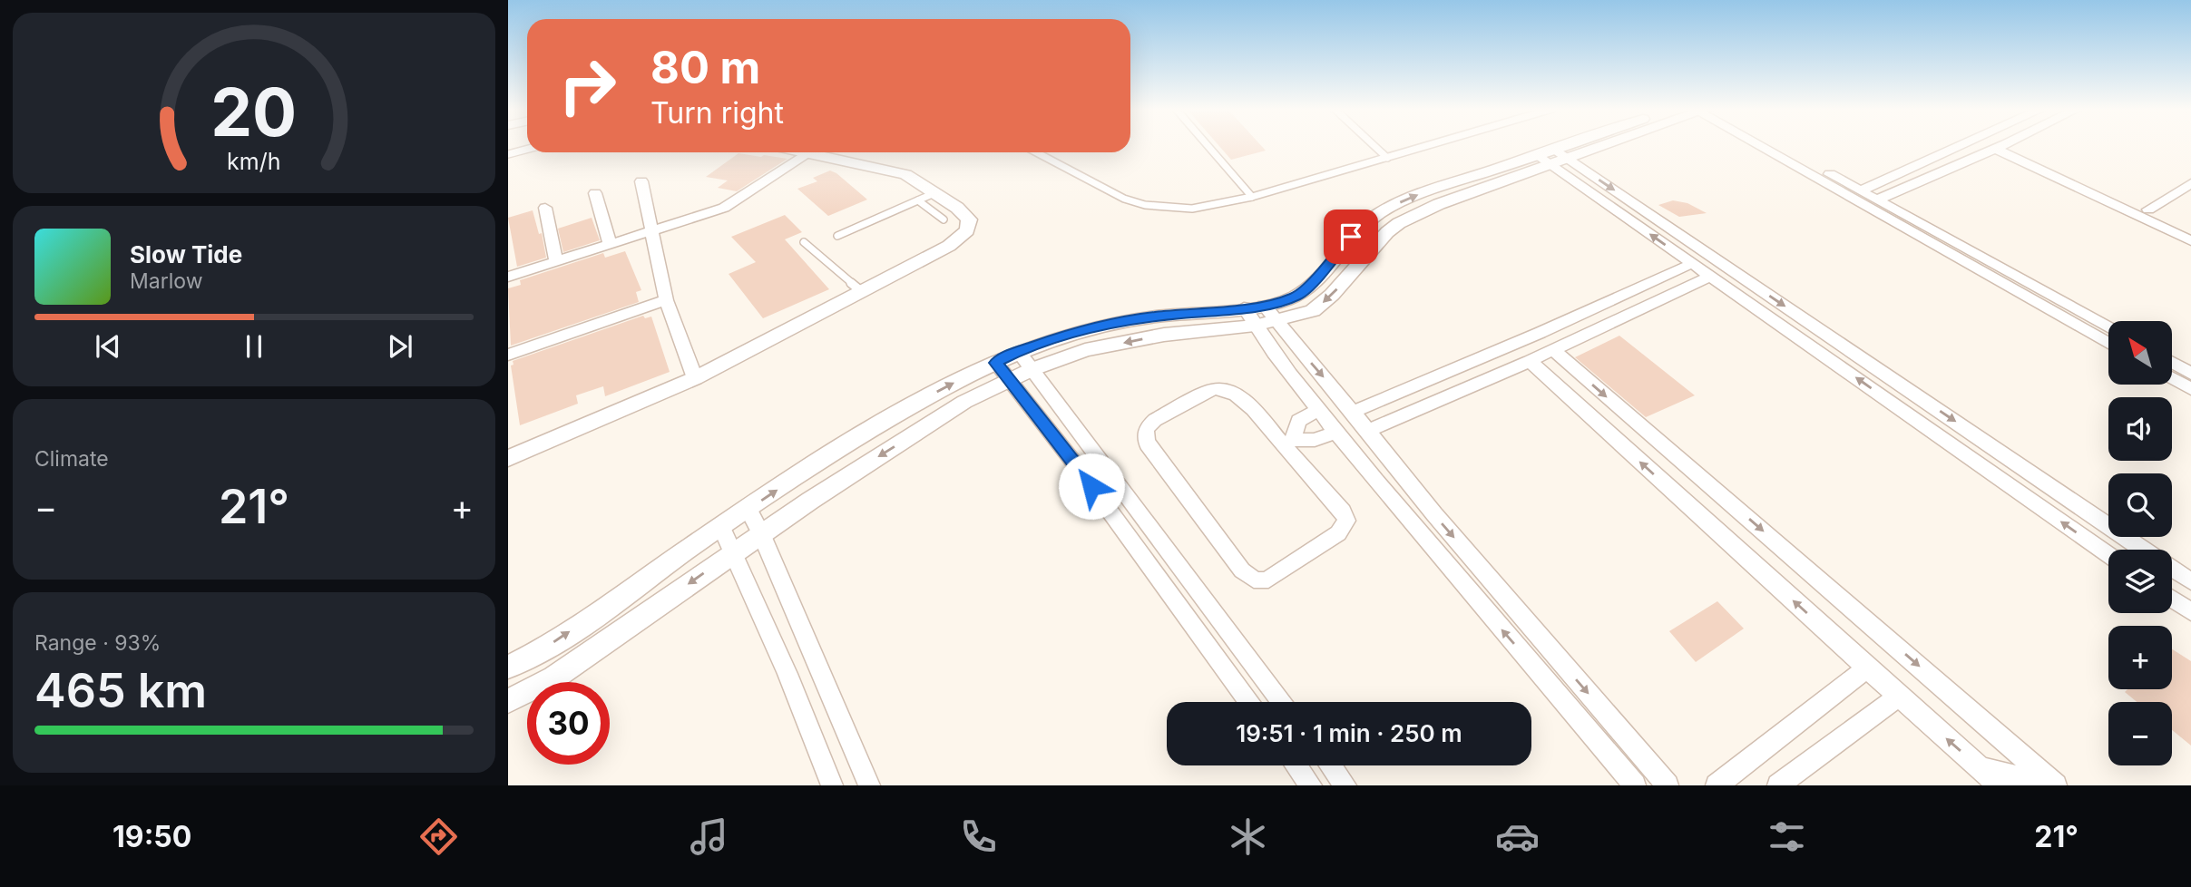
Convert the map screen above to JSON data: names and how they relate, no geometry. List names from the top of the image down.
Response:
{
  "north": "top left",
  "page": {
    "turn": ["80 m", "Turn right"],
    "song": ["Slow Tide", "Marlow"],
    "map_buttons": ["+", "−"],
    "tile": [
      "Climate",
      ["Range · 93%", "465 km"]
    ],
    "heat": ["−", "21°", "+"],
    "limit": "30",
    "trip": "19:51 · 1 min · 250 m",
    "tabs": ["19:50", "21°"],
    "gauge": ["20", "km/h"]
  }
}
